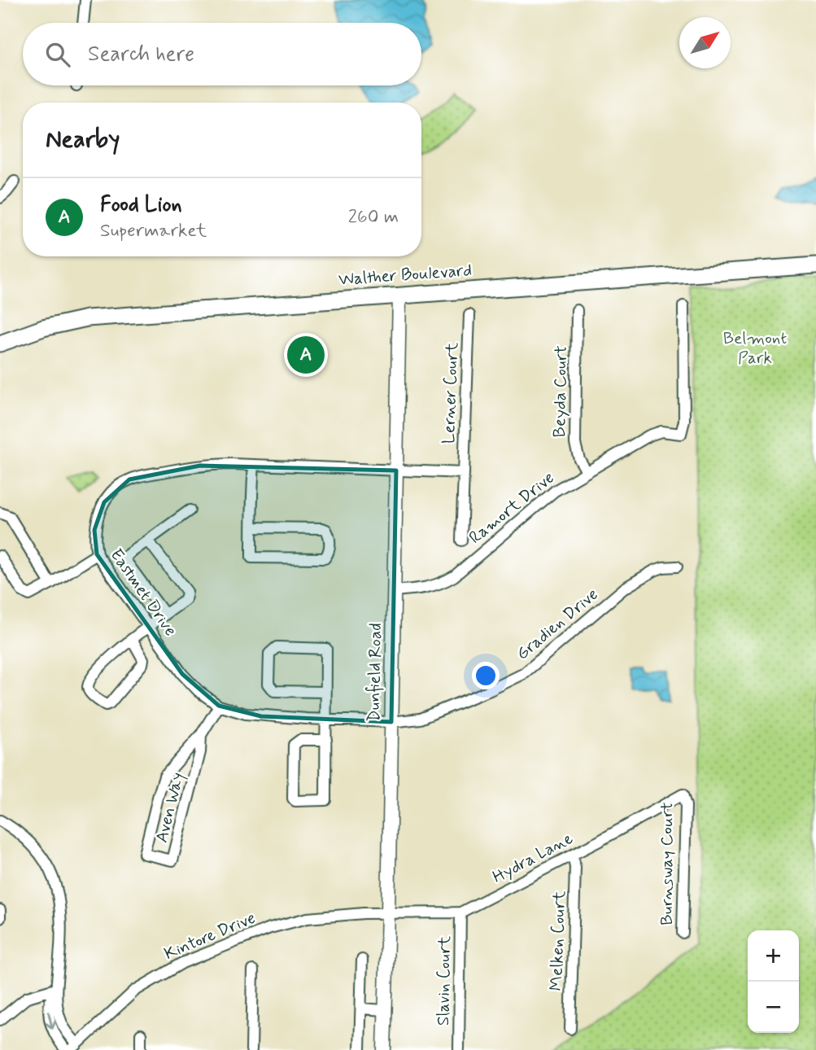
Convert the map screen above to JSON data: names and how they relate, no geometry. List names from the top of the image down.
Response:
{
  "streets": {
    "main road": ["Walther Boulevard"],
    "street": [
      "Beyda Court",
      "Lerner Court",
      "Ramort Drive",
      "Eastmet Drive",
      "Gradien Drive",
      "Dunfield Road",
      "Aven Way",
      "Hydra Lane",
      "Burnsway Court",
      "Kintore Drive",
      "Melken Court",
      "Slavin Court"
    ]
  },
  "crossings": [
    ["Walther Boulevard", "Dunfield Road"],
    ["Beyda Court", "Ramort Drive"],
    ["Ramort Drive", "Dunfield Road"],
    ["Eastmet Drive", "Gradien Drive"],
    ["Eastmet Drive", "Dunfield Road"],
    ["Eastmet Drive", "Aven Way"],
    ["Gradien Drive", "Dunfield Road"],
    ["Dunfield Road", "Hydra Lane"],
    ["Dunfield Road", "Kintore Drive"],
    ["Hydra Lane", "Burnsway Court"],
    ["Hydra Lane", "Kintore Drive"],
    ["Hydra Lane", "Melken Court"],
    ["Hydra Lane", "Slavin Court"]
  ],
  "parks": ["Belmont Park"],
  "north": "top right",
  "page": {
    "search": "Search here",
    "heading": "Nearby",
    "list": [
      {
        "mark": "A",
        "name": "Food Lion",
        "note": "Supermarket",
        "value": "260 m"
      }
    ],
    "pins": "A",
    "map_buttons": ["+", "−"]
  }
}
